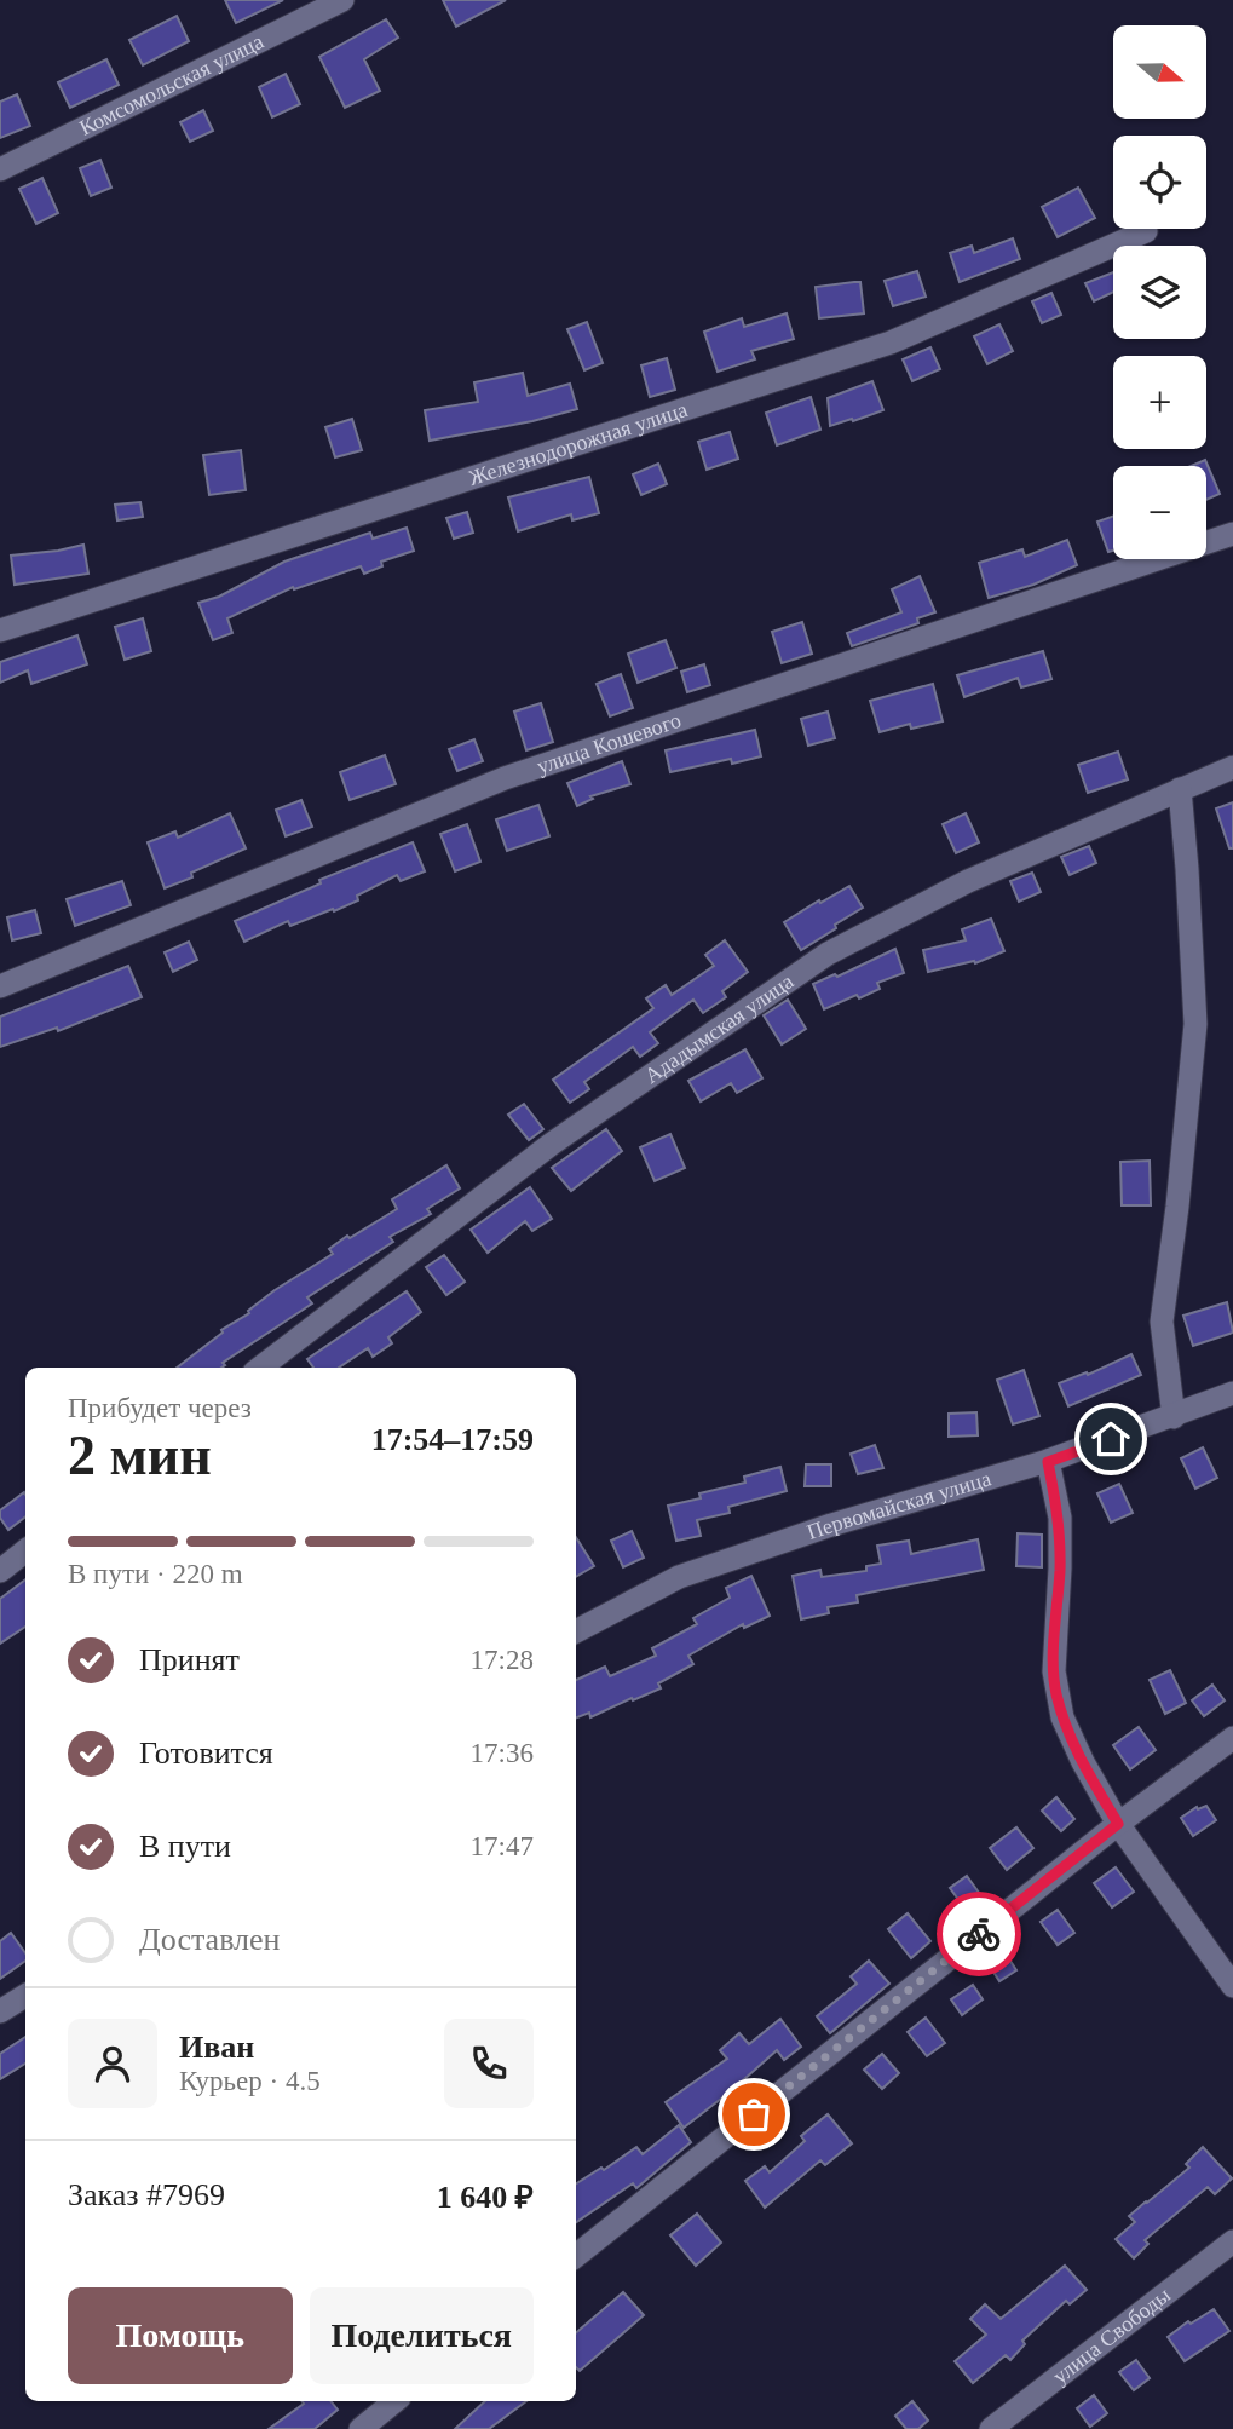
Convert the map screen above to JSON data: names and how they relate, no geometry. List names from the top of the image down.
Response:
{
  "streets": {
    "street": [
      "Комсомольская улица",
      "Железнодорожная улица",
      "улица Кошевого",
      "Ададымская улица",
      "Первомайская улица",
      "улица Свободы"
    ]
  },
  "north": "right",
  "page": {
    "map_buttons": ["+", "−"],
    "heading": ["2 мин", "Прибудет через", "17:54–17:59"],
    "panel": [
      "Иван",
      "Курьер · 4.5",
      "Заказ #7969",
      "1 640 ₽"
    ],
    "bar": "В пути · 220 m",
    "list": [
      ["Принят", "17:28"],
      ["Готовится", "17:36"],
      ["В пути", "17:47"],
      "Доставлен"
    ],
    "buttons": ["Помощь", "Поделиться"]
  }
}
